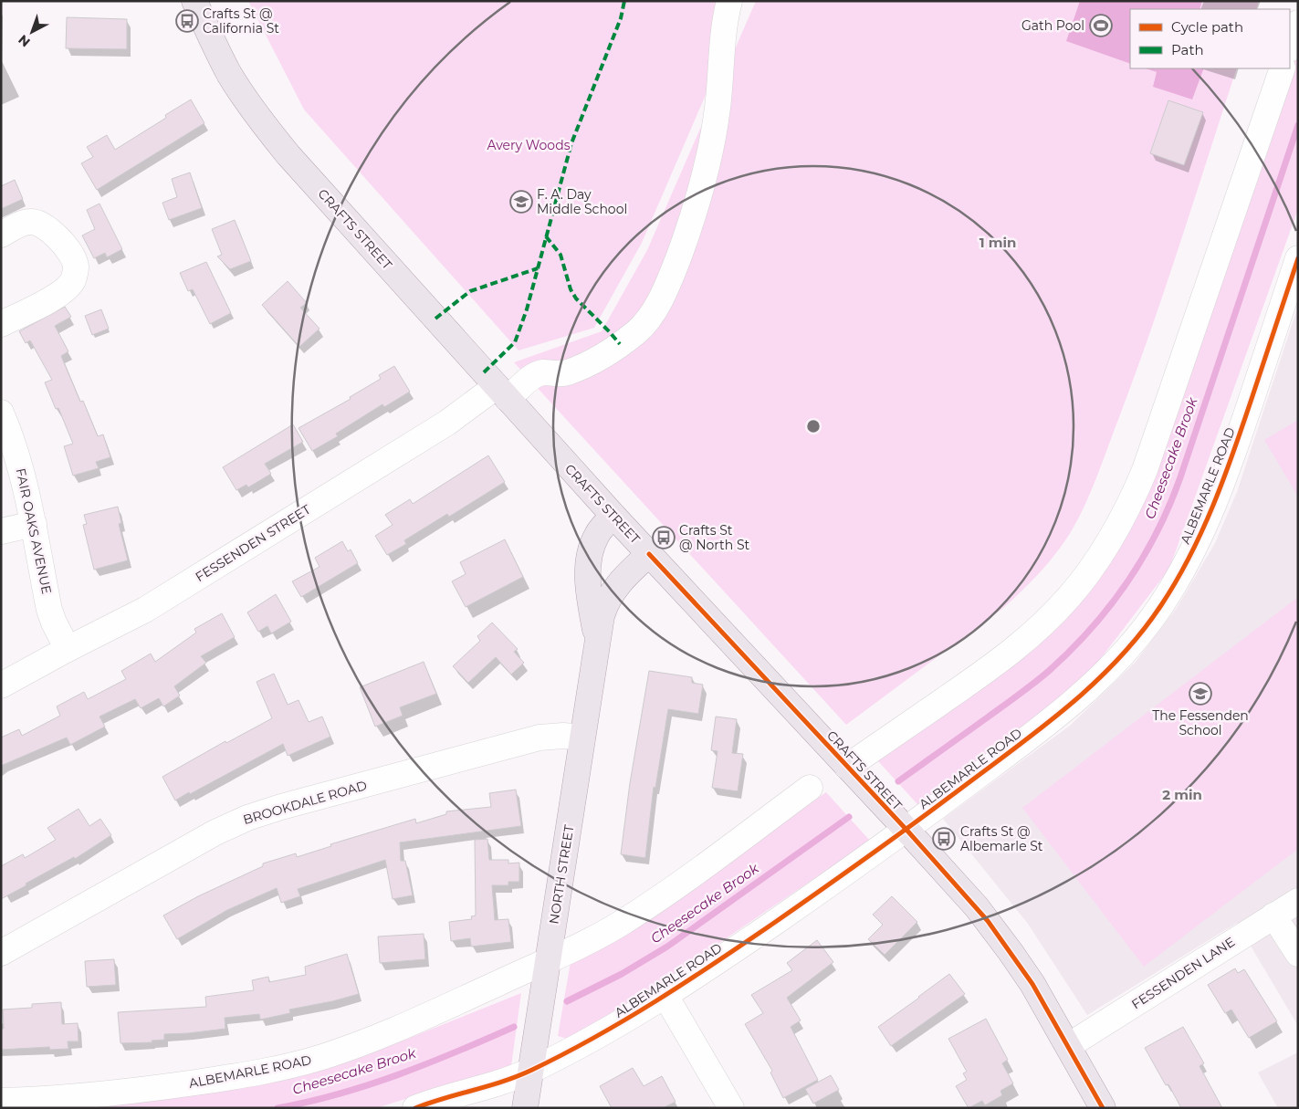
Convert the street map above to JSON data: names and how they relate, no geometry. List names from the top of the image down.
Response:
{
  "streets": {
    "main road": ["CRAFTS STREET", "NORTH STREET"],
    "street": [
      "ALBEMARLE ROAD",
      "FAIR OAKS AVENUE",
      "FESSENDEN STREET",
      "BROOKDALE ROAD",
      "FESSENDEN LANE"
    ]
  },
  "crossings": [
    ["CRAFTS STREET", "ALBEMARLE ROAD"],
    ["CRAFTS STREET", "FESSENDEN STREET"],
    ["CRAFTS STREET", "NORTH STREET"],
    ["CRAFTS STREET", "FESSENDEN LANE"],
    ["ALBEMARLE ROAD", "NORTH STREET"],
    ["FAIR OAKS AVENUE", "FESSENDEN STREET"],
    ["BROOKDALE ROAD", "NORTH STREET"]
  ],
  "water": ["Cheesecake Brook"],
  "parks": ["Avery Woods"],
  "places": {
    "bus stop": ["Crafts St @ California St", "Crafts St @ North St", "Crafts St @ Albemarle St"],
    "sports": ["Gath Pool"],
    "school or university": ["F. A. Day Middle School", "The Fessenden School"]
  },
  "legend": ["Cycle path", "Path"],
  "north": "bottom left",
  "rings": ["1 min", "2 min"]
}
